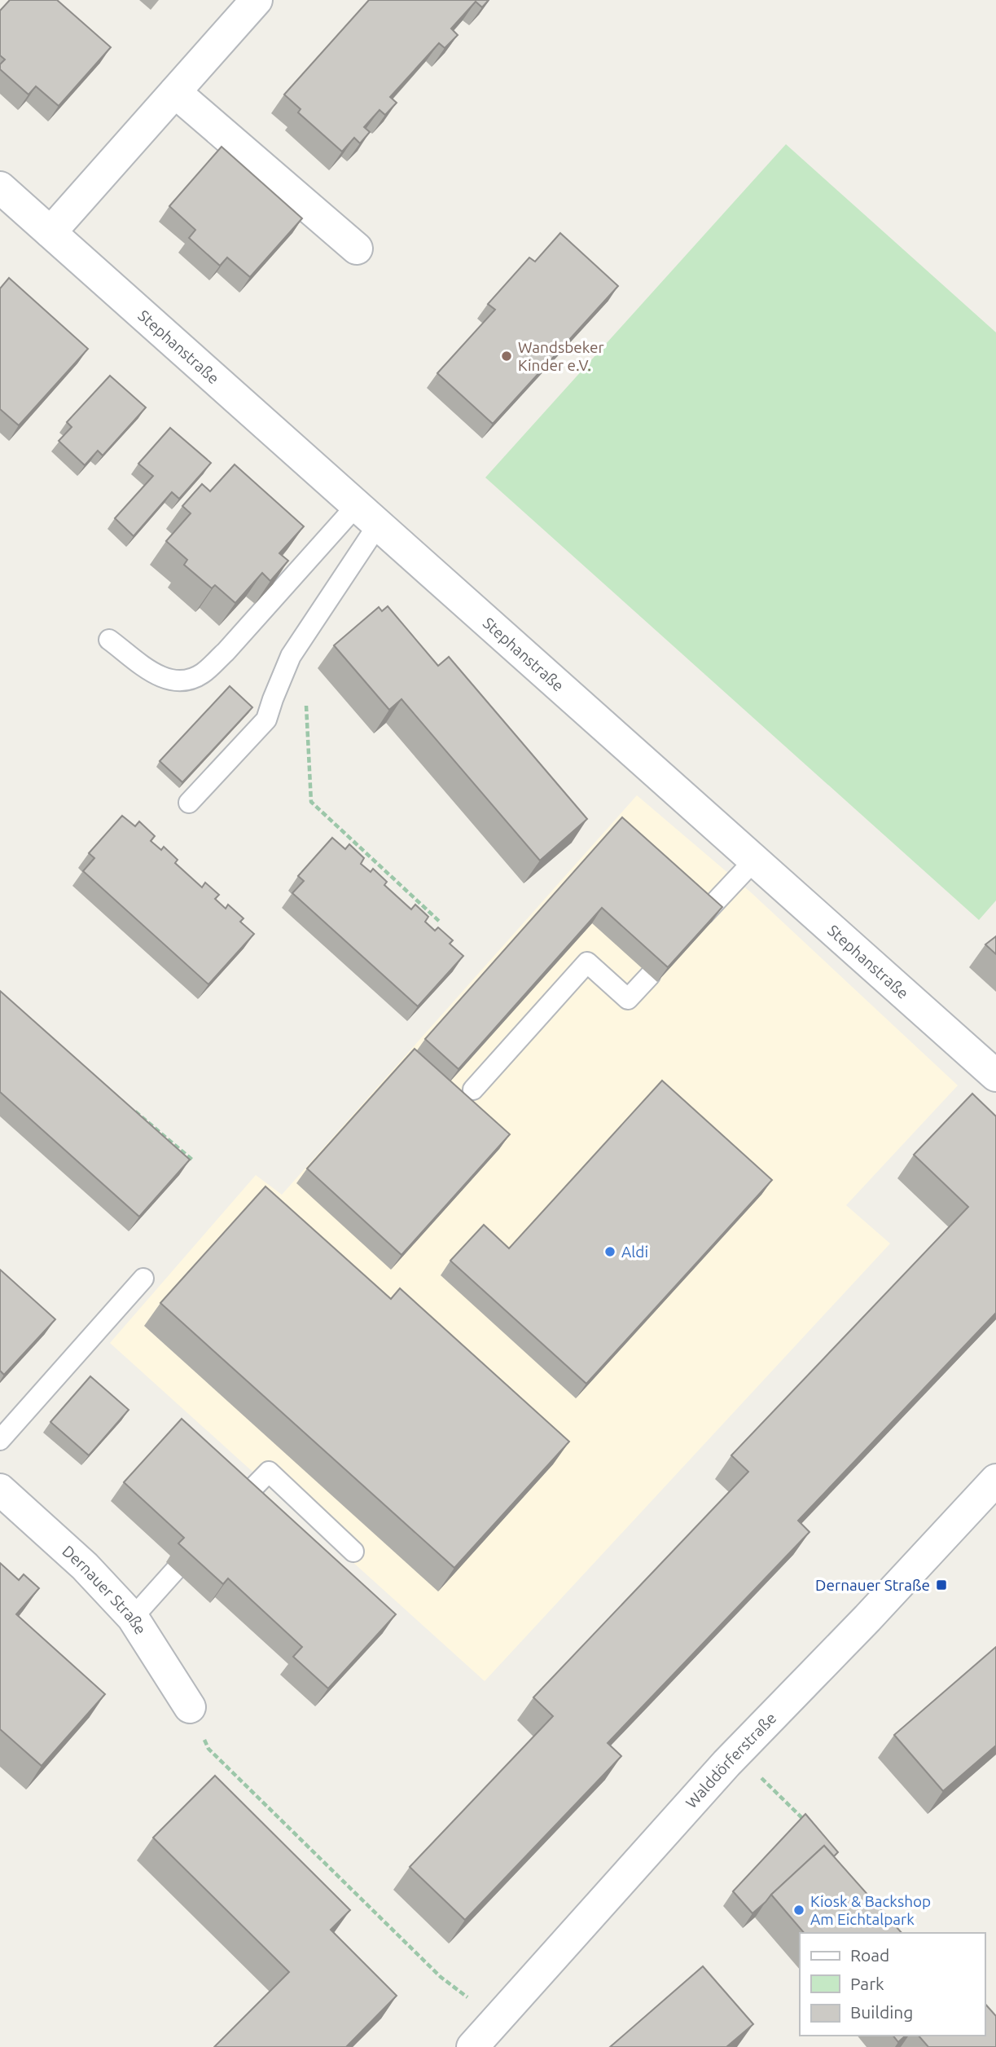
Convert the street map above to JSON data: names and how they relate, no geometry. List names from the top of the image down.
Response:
{
  "streets": {
    "street": ["Stephanstraße", "Dernauer Straße", "Walddörferstraße"]
  },
  "places": {
    "other": ["Wandsbeker Kinder e.V.", "Aldi", "Kiosk & Backshop Am Eichtalpark"],
    "transit": ["Dernauer Straße"]
  },
  "legend": ["Road", "Park", "Building"]
}
